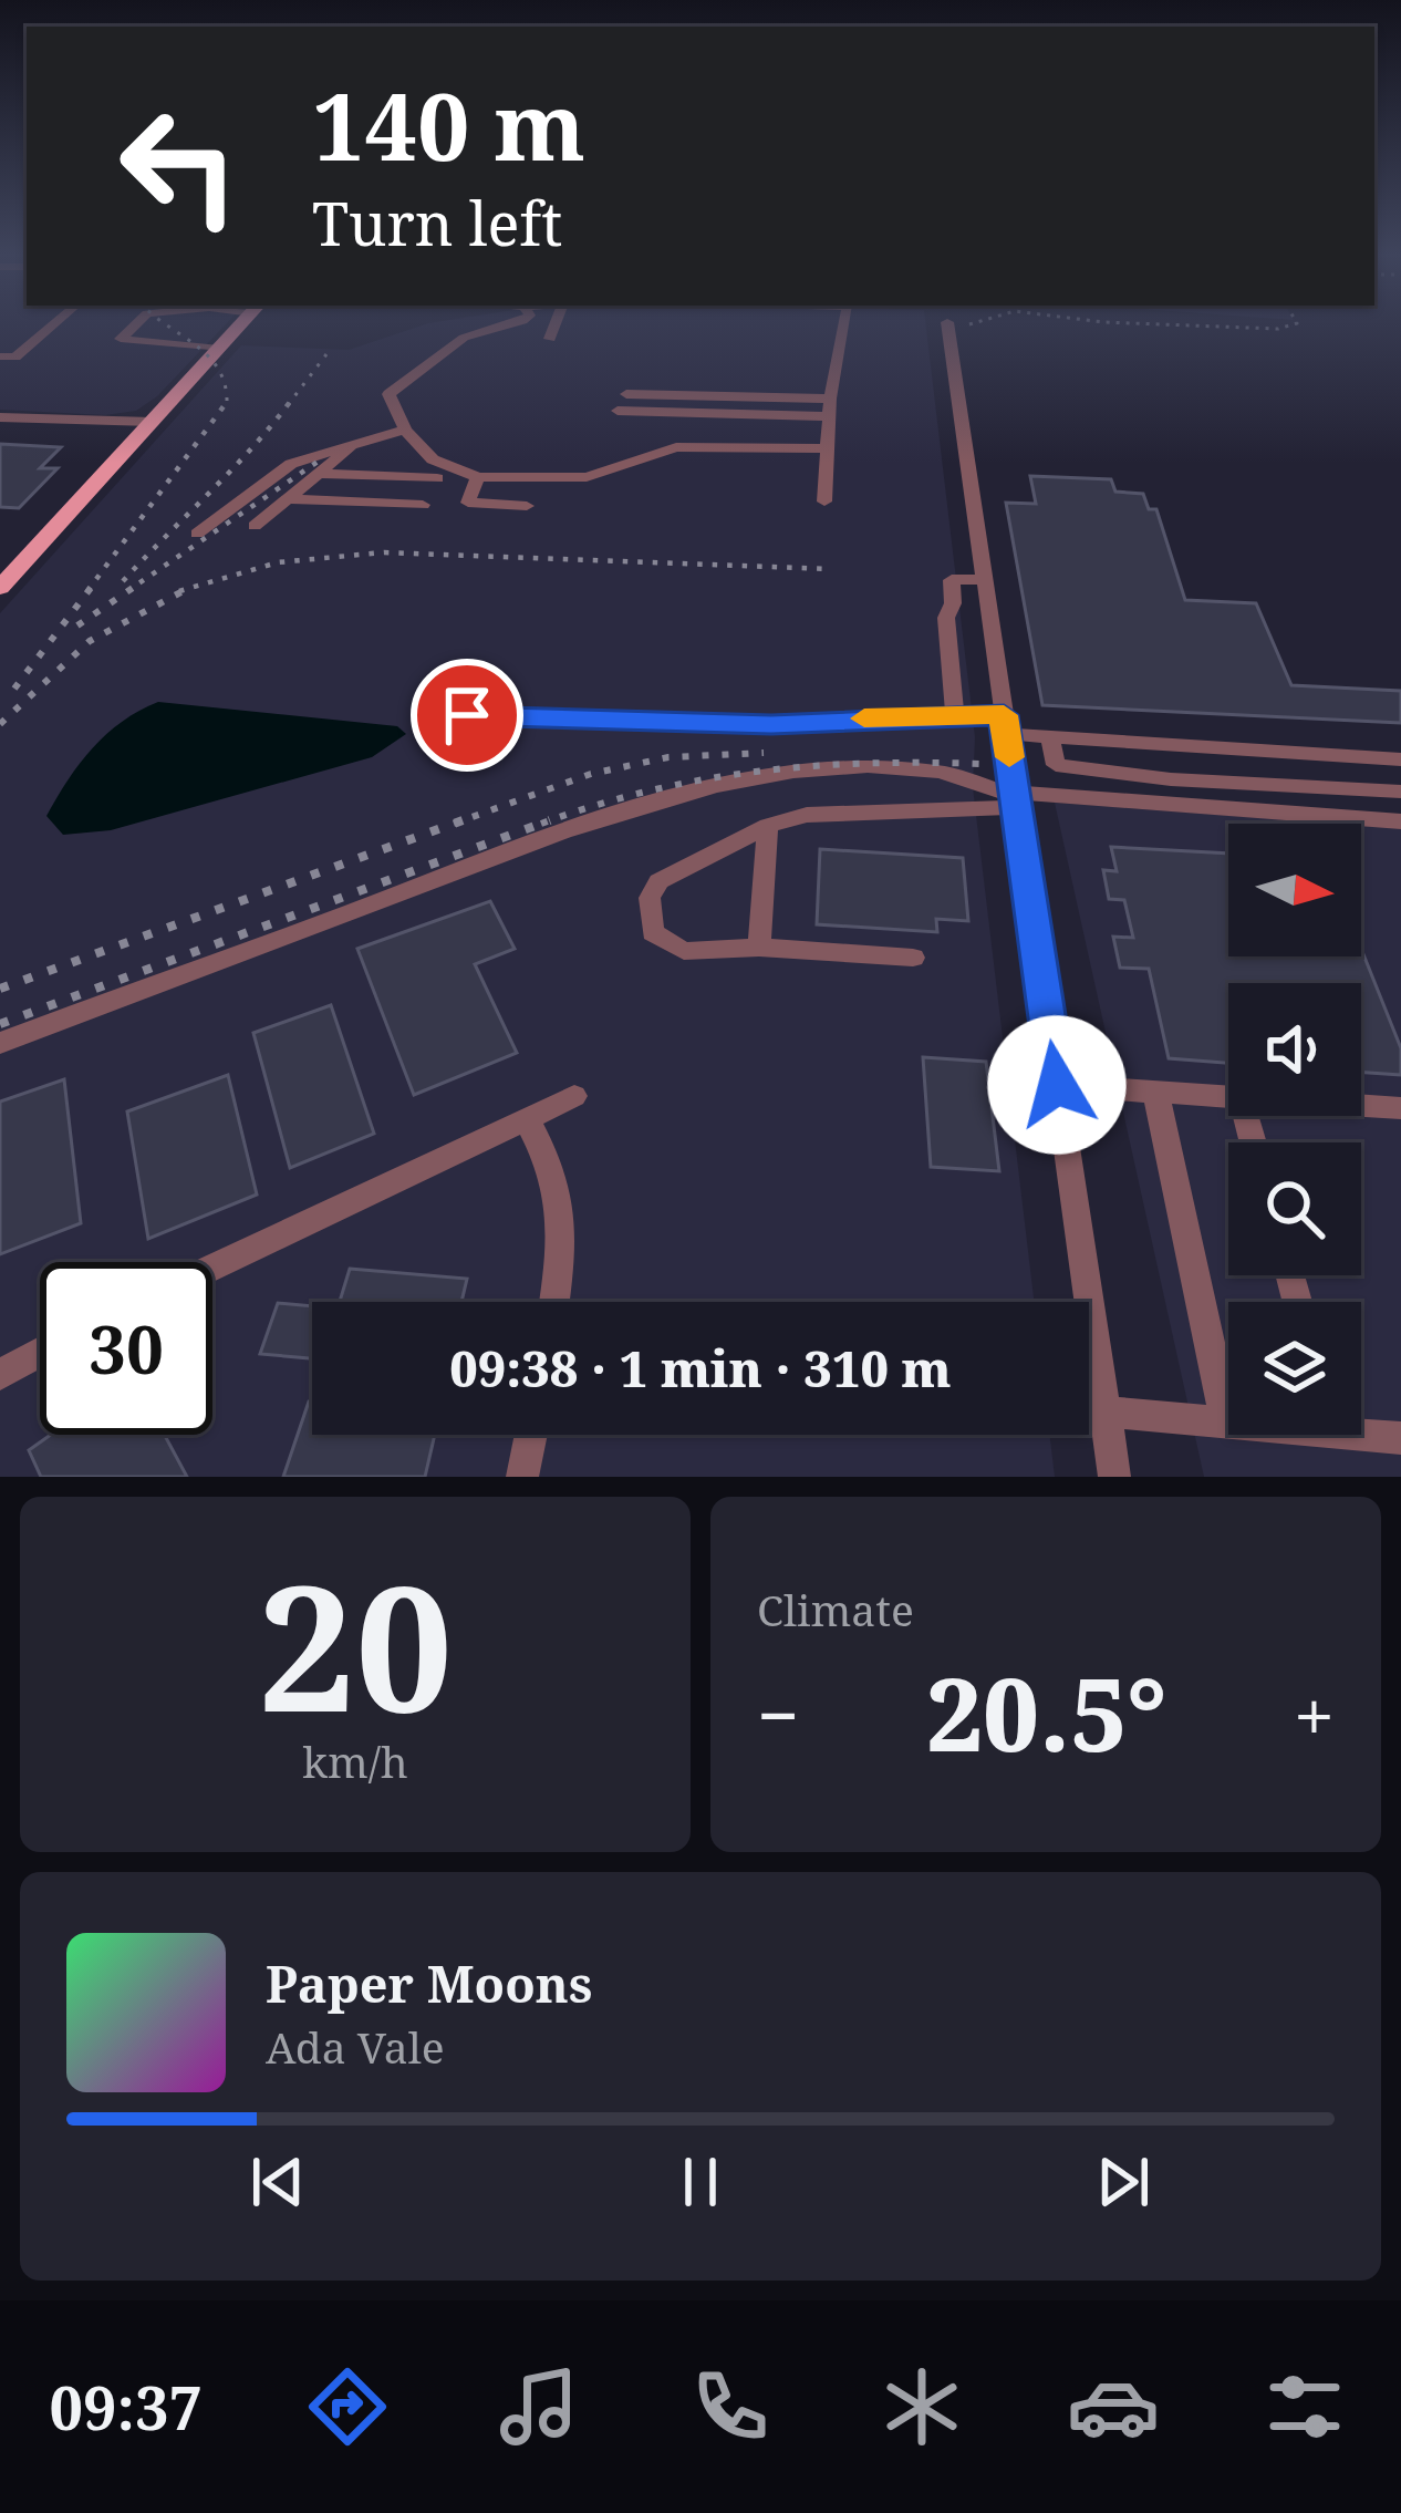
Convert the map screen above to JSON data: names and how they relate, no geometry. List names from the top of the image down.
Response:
{
  "north": "right",
  "page": {
    "turn": ["140 m", "Turn left"],
    "limit": "30",
    "trip": "09:38 · 1 min · 310 m",
    "tile": [
      ["20", "km/h"],
      "Climate"
    ],
    "heat": ["−", "20.5°", "+"],
    "song": ["Paper Moons", "Ada Vale"],
    "tabs": "09:37"
  }
}
